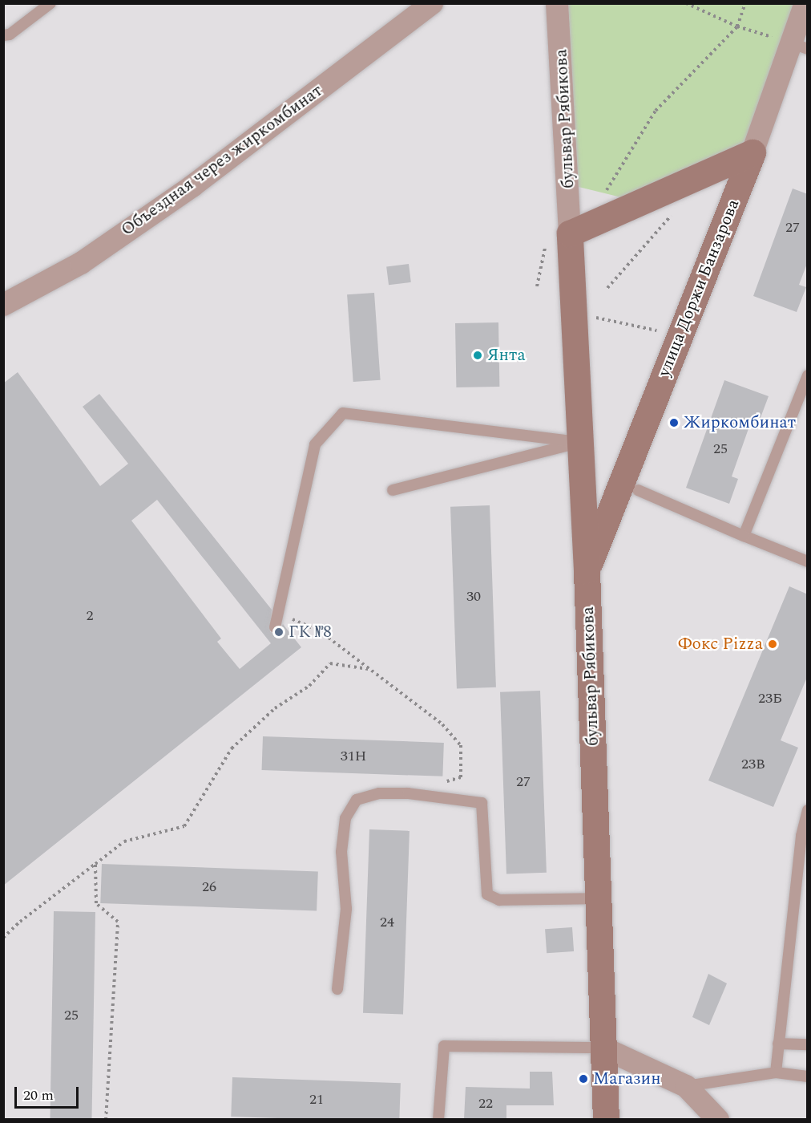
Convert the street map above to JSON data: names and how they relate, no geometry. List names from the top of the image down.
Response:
{
  "streets": {
    "street": ["бульвар Рябикова", "Объездная через жиркомбинат", "улица Доржи Банзарова"]
  },
  "crossings": [
    ["бульвар Рябикова", "улица Доржи Банзарова"]
  ],
  "places": [
    "Янта",
    "Жиркомбинат",
    "ГК №8",
    "Фокс Pizza",
    "Магазин"
  ],
  "house_numbers": [
    "27",
    "25",
    "30",
    "2",
    "23Б",
    "31Н",
    "23В",
    "27",
    "26",
    "24",
    "25",
    "21",
    "22"
  ],
  "scale_bar": "20 m"
}
